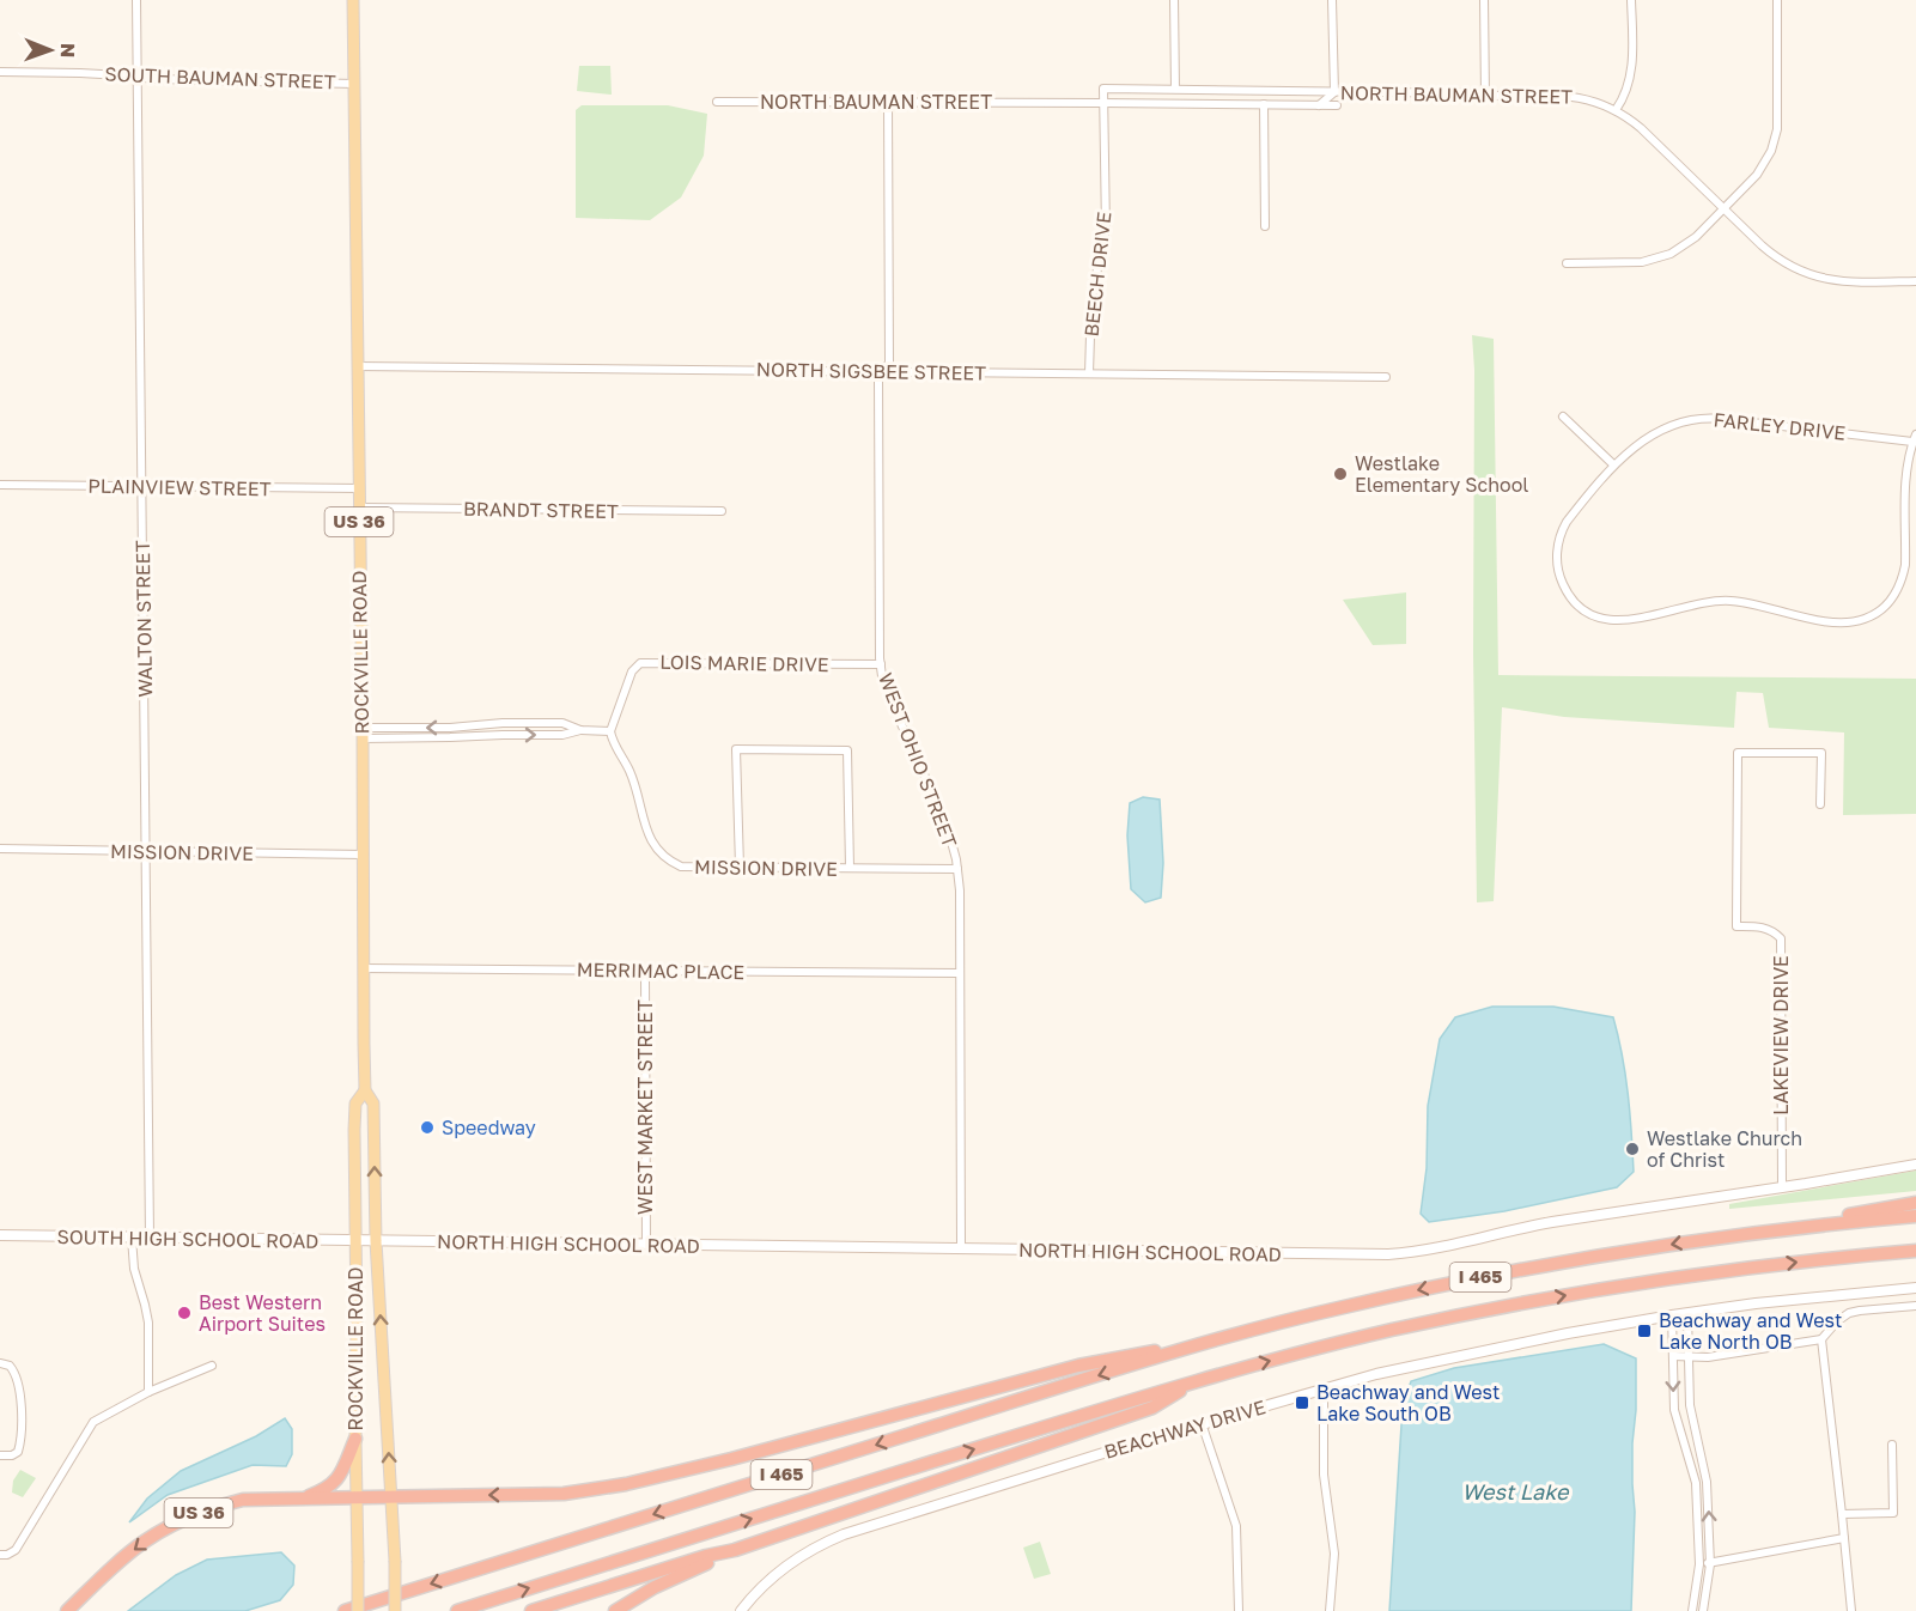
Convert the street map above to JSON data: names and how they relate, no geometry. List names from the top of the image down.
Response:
{
  "streets": {
    "highway": ["US 36", "I 465"],
    "main road": ["ROCKVILLE ROAD"],
    "street": [
      "SOUTH BAUMAN STREET",
      "NORTH BAUMAN STREET",
      "BEECH DRIVE",
      "NORTH SIGSBEE STREET",
      "FARLEY DRIVE",
      "PLAINVIEW STREET",
      "BRANDT STREET",
      "WALTON STREET",
      "LOIS MARIE DRIVE",
      "WEST OHIO STREET",
      "MISSION DRIVE",
      "MERRIMAC PLACE",
      "LAKEVIEW DRIVE",
      "WEST MARKET STREET",
      "SOUTH HIGH SCHOOL ROAD",
      "NORTH HIGH SCHOOL ROAD",
      "BEACHWAY DRIVE"
    ]
  },
  "crossings": [
    ["SOUTH BAUMAN STREET", "WALTON STREET"],
    ["SOUTH BAUMAN STREET", "ROCKVILLE ROAD"],
    ["NORTH BAUMAN STREET", "BEECH DRIVE"],
    ["NORTH BAUMAN STREET", "WEST OHIO STREET"],
    ["BEECH DRIVE", "NORTH SIGSBEE STREET"],
    ["NORTH SIGSBEE STREET", "ROCKVILLE ROAD"],
    ["NORTH SIGSBEE STREET", "WEST OHIO STREET"],
    ["PLAINVIEW STREET", "WALTON STREET"],
    ["PLAINVIEW STREET", "ROCKVILLE ROAD"],
    ["BRANDT STREET", "ROCKVILLE ROAD"],
    ["US 36", "ROCKVILLE ROAD"],
    ["WALTON STREET", "MISSION DRIVE"],
    ["WALTON STREET", "SOUTH HIGH SCHOOL ROAD"],
    ["ROCKVILLE ROAD", "MISSION DRIVE"],
    ["ROCKVILLE ROAD", "MERRIMAC PLACE"],
    ["ROCKVILLE ROAD", "SOUTH HIGH SCHOOL ROAD"],
    ["ROCKVILLE ROAD", "NORTH HIGH SCHOOL ROAD"],
    ["LOIS MARIE DRIVE", "WEST OHIO STREET"],
    ["LOIS MARIE DRIVE", "MISSION DRIVE"],
    ["WEST OHIO STREET", "MISSION DRIVE"],
    ["WEST OHIO STREET", "MERRIMAC PLACE"],
    ["WEST OHIO STREET", "NORTH HIGH SCHOOL ROAD"],
    ["MERRIMAC PLACE", "WEST MARKET STREET"],
    ["LAKEVIEW DRIVE", "NORTH HIGH SCHOOL ROAD"],
    ["WEST MARKET STREET", "NORTH HIGH SCHOOL ROAD"],
    ["SOUTH HIGH SCHOOL ROAD", "NORTH HIGH SCHOOL ROAD"]
  ],
  "water": ["West Lake"],
  "places": {
    "other": [
      "Westlake Elementary School",
      "Speedway",
      "Westlake Church of Christ",
      "Best Western Airport Suites"
    ],
    "transit": ["Beachway and West Lake North OB", "Beachway and West Lake South OB"]
  },
  "north": "right"
}
